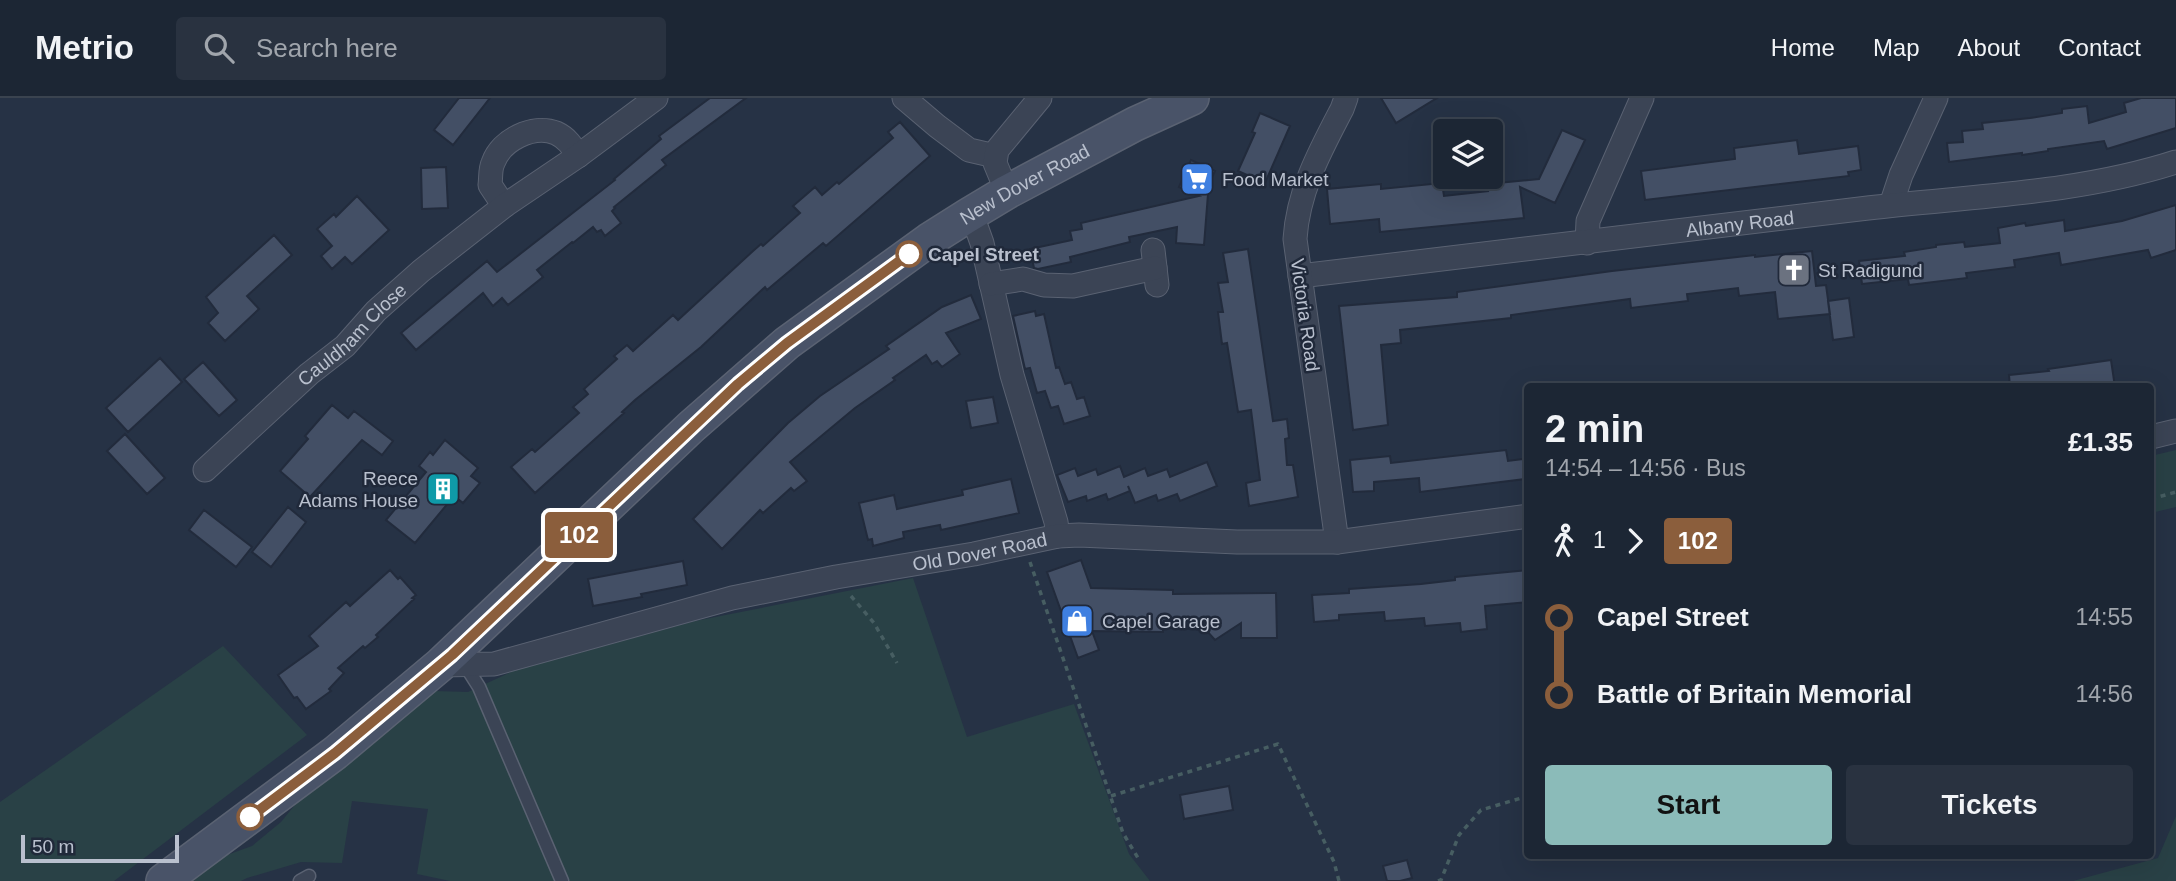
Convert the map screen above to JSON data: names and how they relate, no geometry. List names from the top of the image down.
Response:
{
  "streets": {
    "main road": ["New Dover Road"],
    "street": [
      "Albany Road",
      "Victoria Road",
      "Cauldham Close",
      "Old Dover Road"
    ]
  },
  "crossings": [
    ["New Dover Road", "Old Dover Road"],
    ["Albany Road", "Victoria Road"],
    ["Victoria Road", "Old Dover Road"]
  ],
  "places": {
    "supermarket": ["Food Market"],
    "other": ["Capel Street"],
    "church": ["St Radigund"],
    "building": ["Reece Adams House"],
    "shop": ["Capel Garage"]
  },
  "lines": ["bus line 102"],
  "scale_bar": "50 m",
  "page": {
    "header": "Metrio",
    "search": "Search here",
    "nav": [
      "Home",
      "Map",
      "About",
      "Contact"
    ],
    "on_map": "102",
    "heading": ["2 min", "14:54 – 14:56 · Bus", "£1.35"],
    "legs": ["1", "102"],
    "list": [
      {
        "name": "Capel Street",
        "value": "14:55"
      },
      {
        "name": "Battle of Britain Memorial",
        "value": "14:56"
      }
    ],
    "buttons": ["Start", "Tickets"],
    "scale": "50 m"
  }
}
